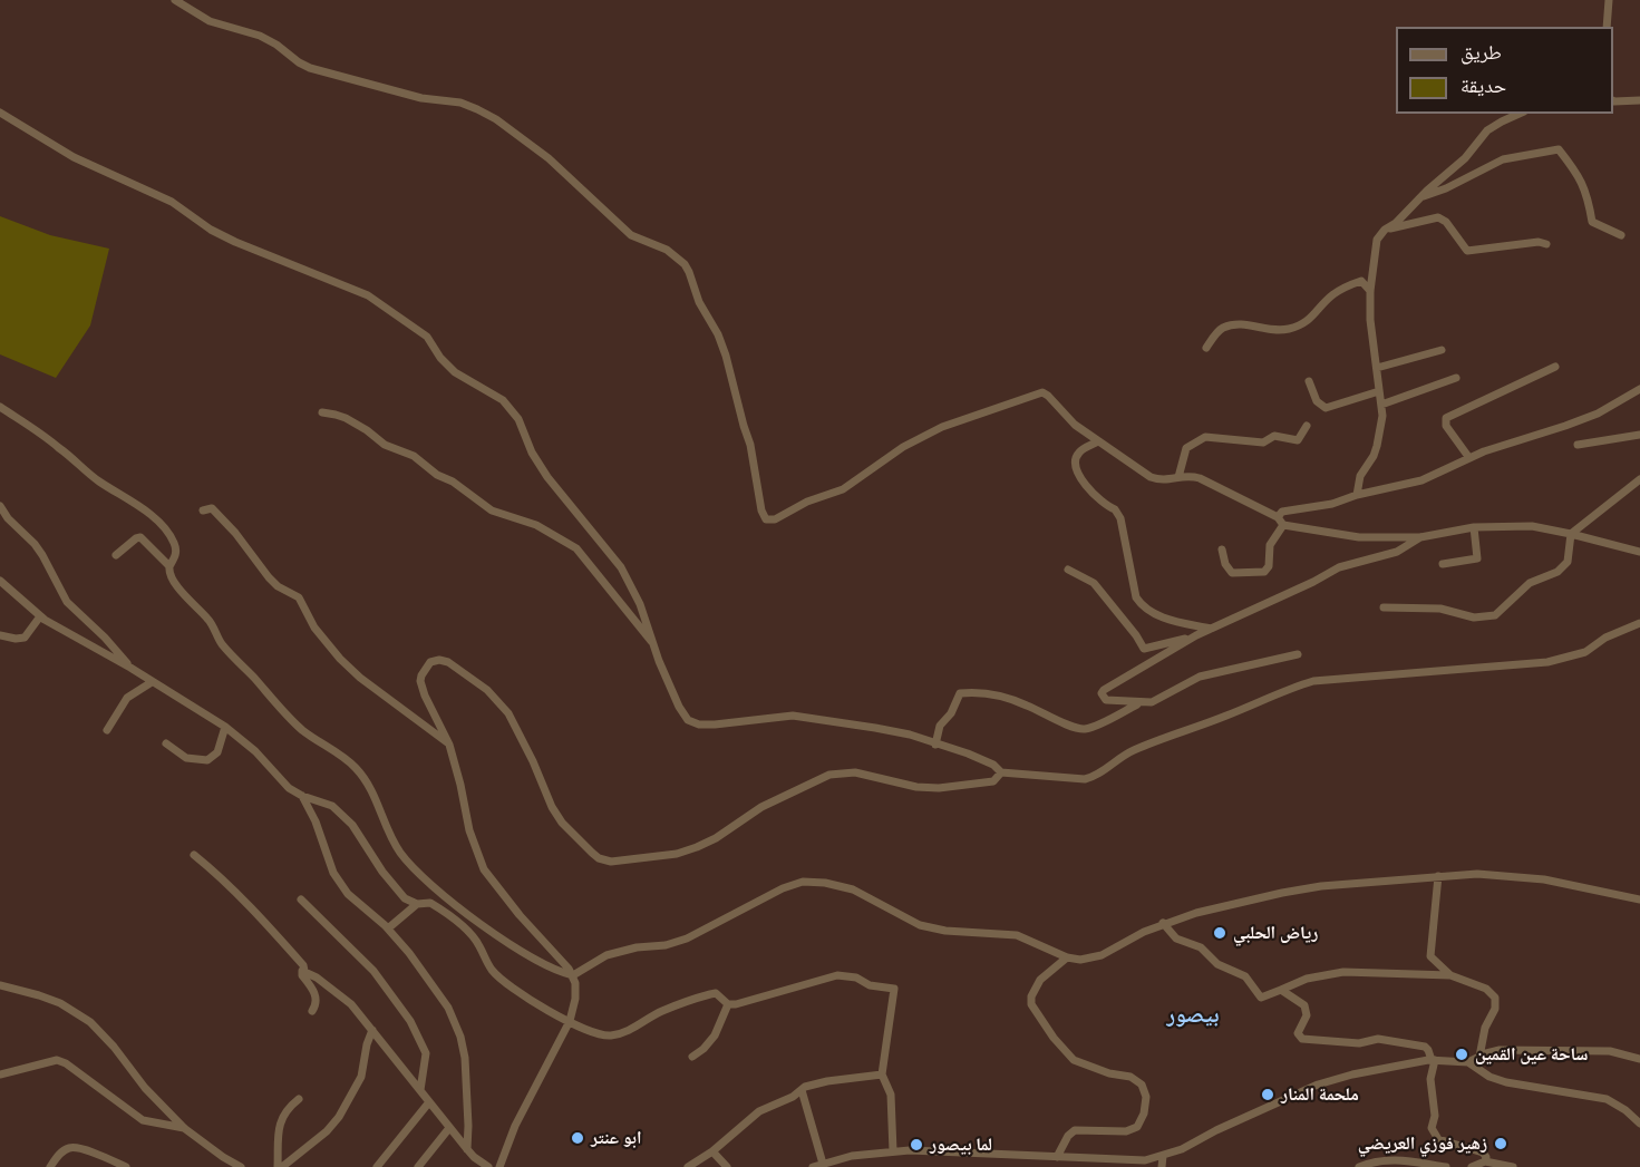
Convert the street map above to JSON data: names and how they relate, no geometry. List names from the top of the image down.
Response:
{
  "districts": ["بيصور"],
  "places": [
    "رياض الحلبي",
    "ساحة عين القمين",
    "ملحمة المنار",
    "ابو عنتر",
    "زهير فوزي العريضي",
    "لما بيصور"
  ],
  "legend": ["طريق", "حديقة"]
}
